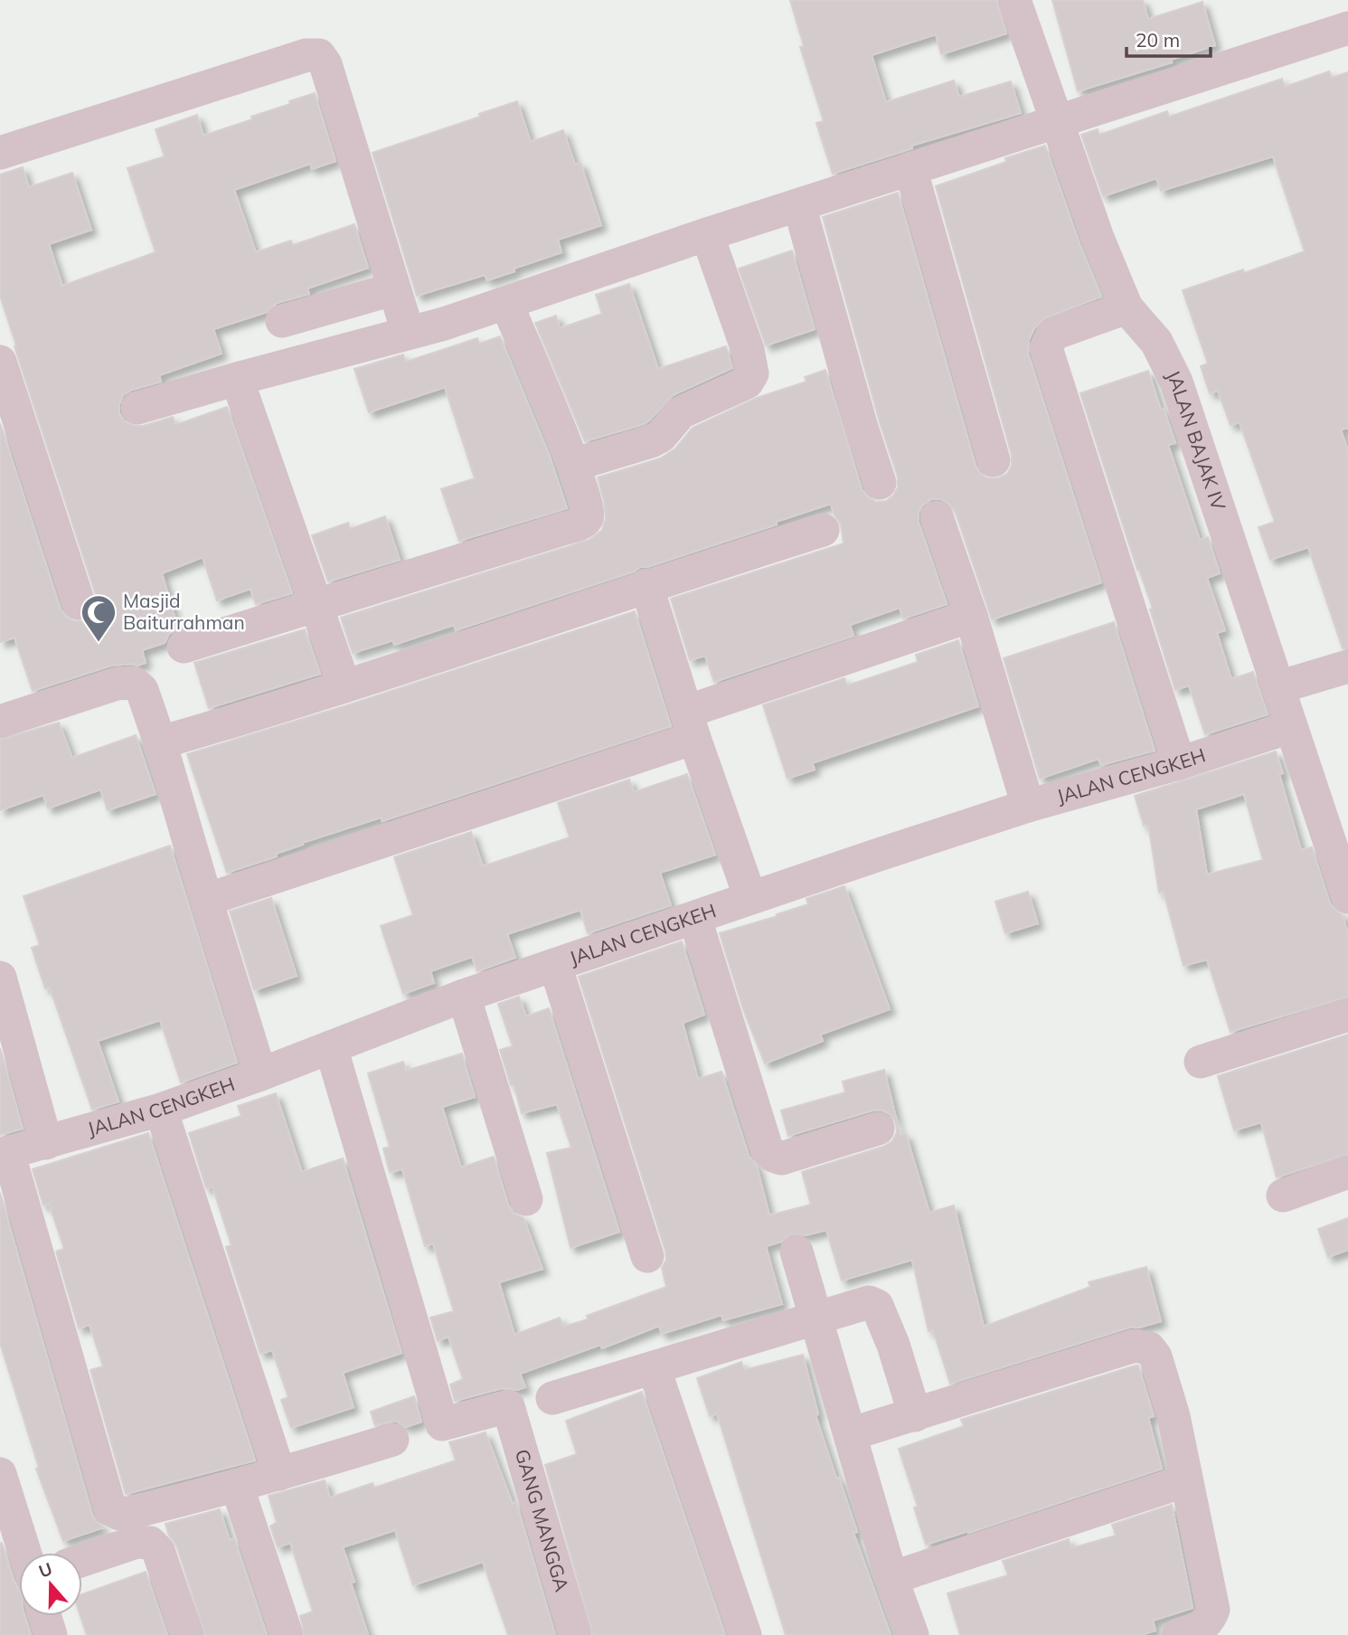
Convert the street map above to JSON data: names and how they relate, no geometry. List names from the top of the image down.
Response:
{
  "streets": {
    "street": ["JALAN BAJAK IV", "JALAN CENGKEH", "GANG MANGGA"]
  },
  "crossings": [
    ["JALAN BAJAK IV", "JALAN CENGKEH"],
    ["JALAN CENGKEH", "GANG MANGGA"]
  ],
  "places": {
    "mosque": ["Masjid Baiturrahman"]
  },
  "scale_bar": "20 m",
  "north": "top"
}
